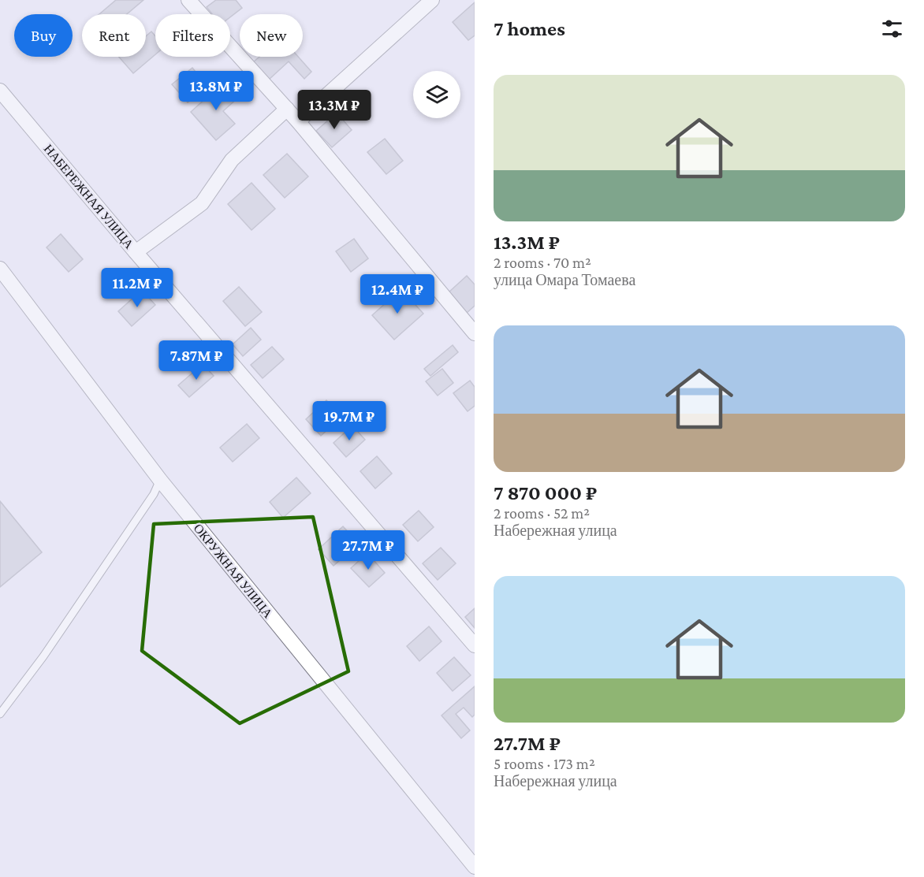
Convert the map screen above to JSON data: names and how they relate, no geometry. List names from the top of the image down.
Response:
{
  "streets": {
    "street": ["НАБЕРЕЖНАЯ УЛИЦА", "ОКРУЖНАЯ УЛИЦА"]
  },
  "page": {
    "heading": "7 homes",
    "chip": [
      "Buy",
      "Rent",
      "Filters",
      "New"
    ],
    "list": [
      {
        "name": "13.3M ₽",
        "note": "2 rooms · 70 m² · улица Омара Томаева"
      },
      {
        "name": "7 870 000 ₽",
        "note": "2 rooms · 52 m² · Набережная улица"
      },
      {
        "name": "27.7M ₽",
        "note": "5 rooms · 173 m² · Набережная улица"
      }
    ],
    "price": [
      "13.8M ₽",
      "13.3M ₽",
      "11.2M ₽",
      "12.4M ₽",
      "7.87M ₽",
      "19.7M ₽",
      "27.7M ₽"
    ]
  }
}
